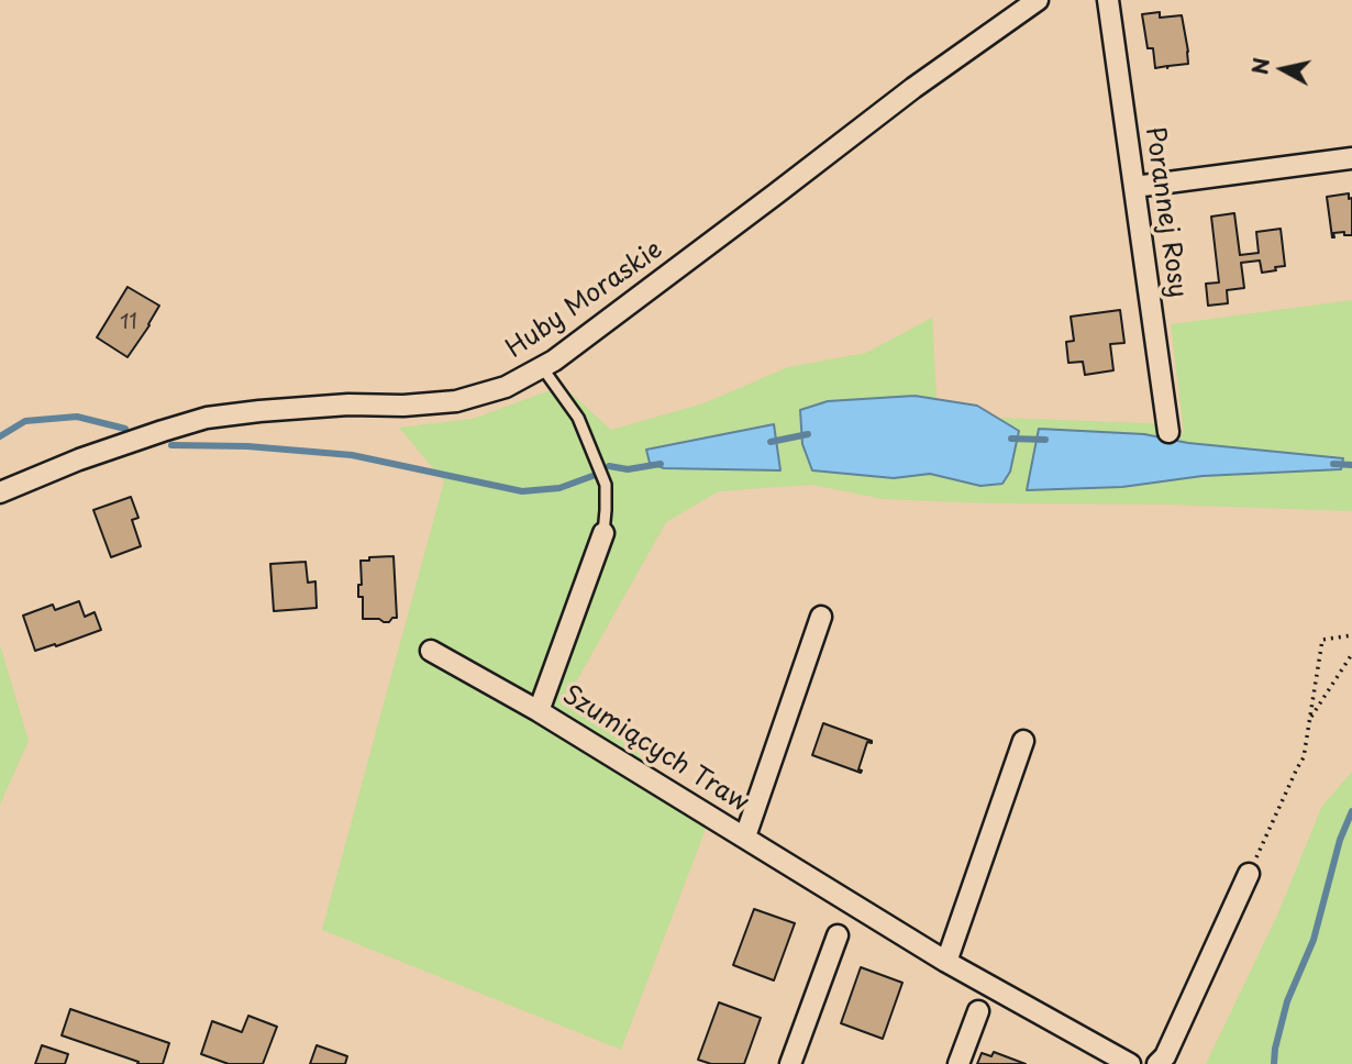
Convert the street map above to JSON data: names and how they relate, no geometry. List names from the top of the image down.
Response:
{
  "streets": {
    "street": ["Porannej Rosy", "Huby Moraskie", "Szumiących Traw"]
  },
  "house_numbers": ["11"],
  "north": "left"
}
